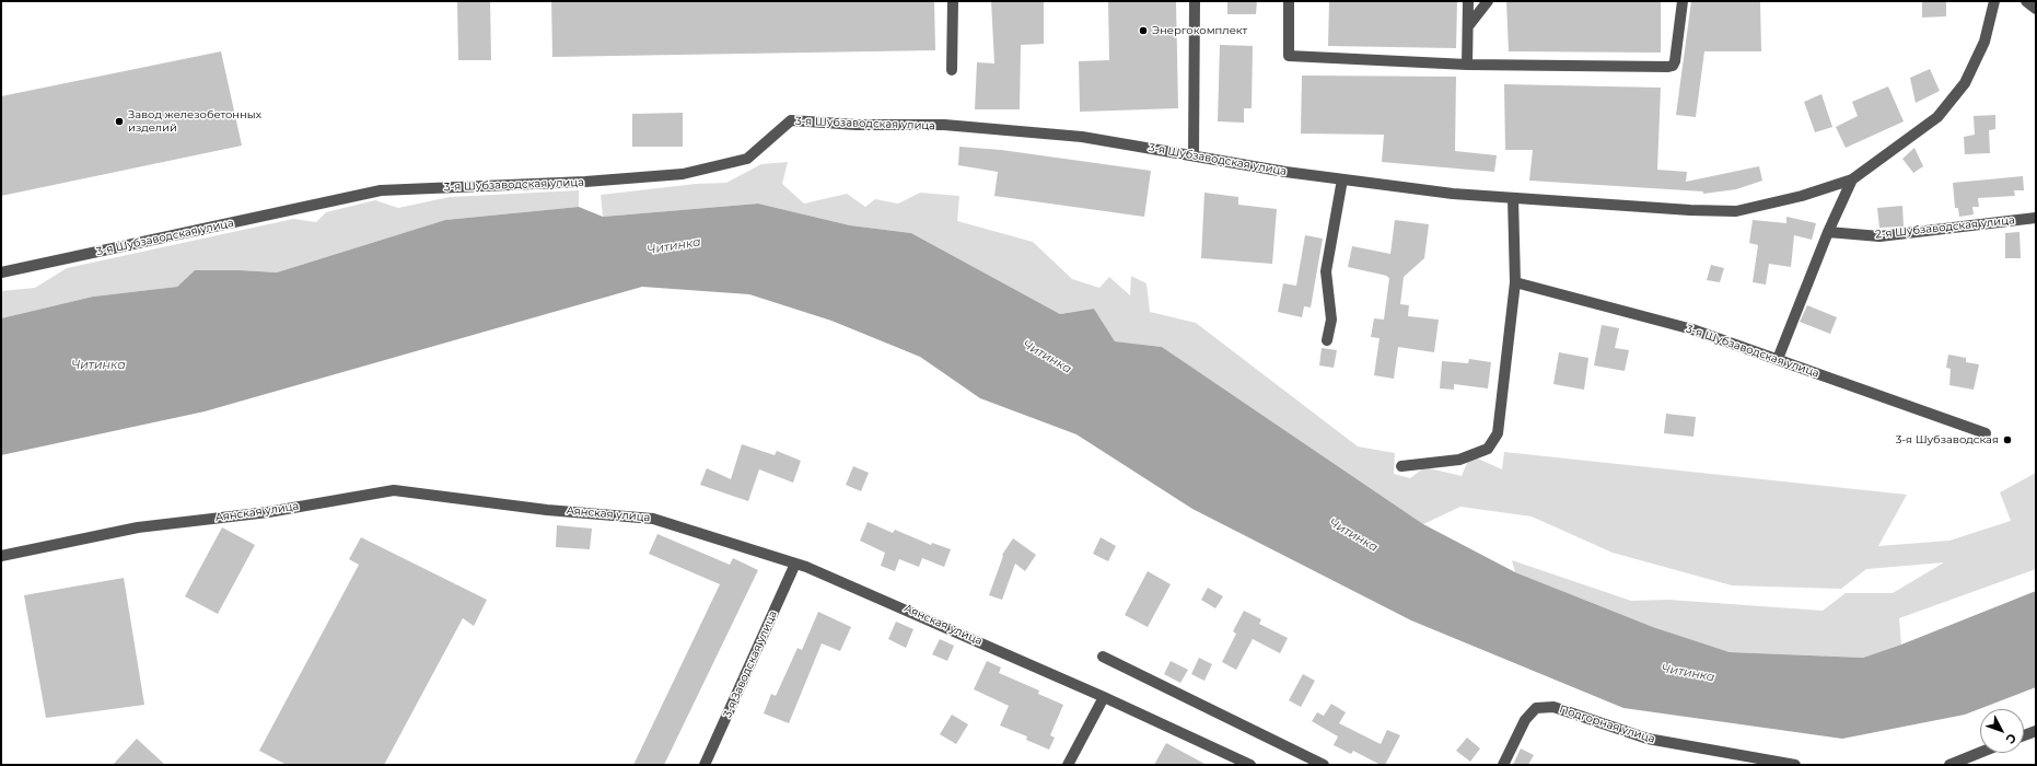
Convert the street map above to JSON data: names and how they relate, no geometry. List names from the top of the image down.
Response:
{
  "streets": {
    "street": [
      "3-я Шубзаводская улица",
      "2-я Шубзаводская улица",
      "Аянская улица",
      "3-я Заводская улица",
      "Подгорная улица"
    ]
  },
  "crossings": [
    ["Аянская улица", "3-я Заводская улица"]
  ],
  "water": ["Читинка"],
  "places": ["Энергокомплект", "Завод железобетонных изделий", "3-я Шубзаводская"],
  "north": "bottom right"
}
